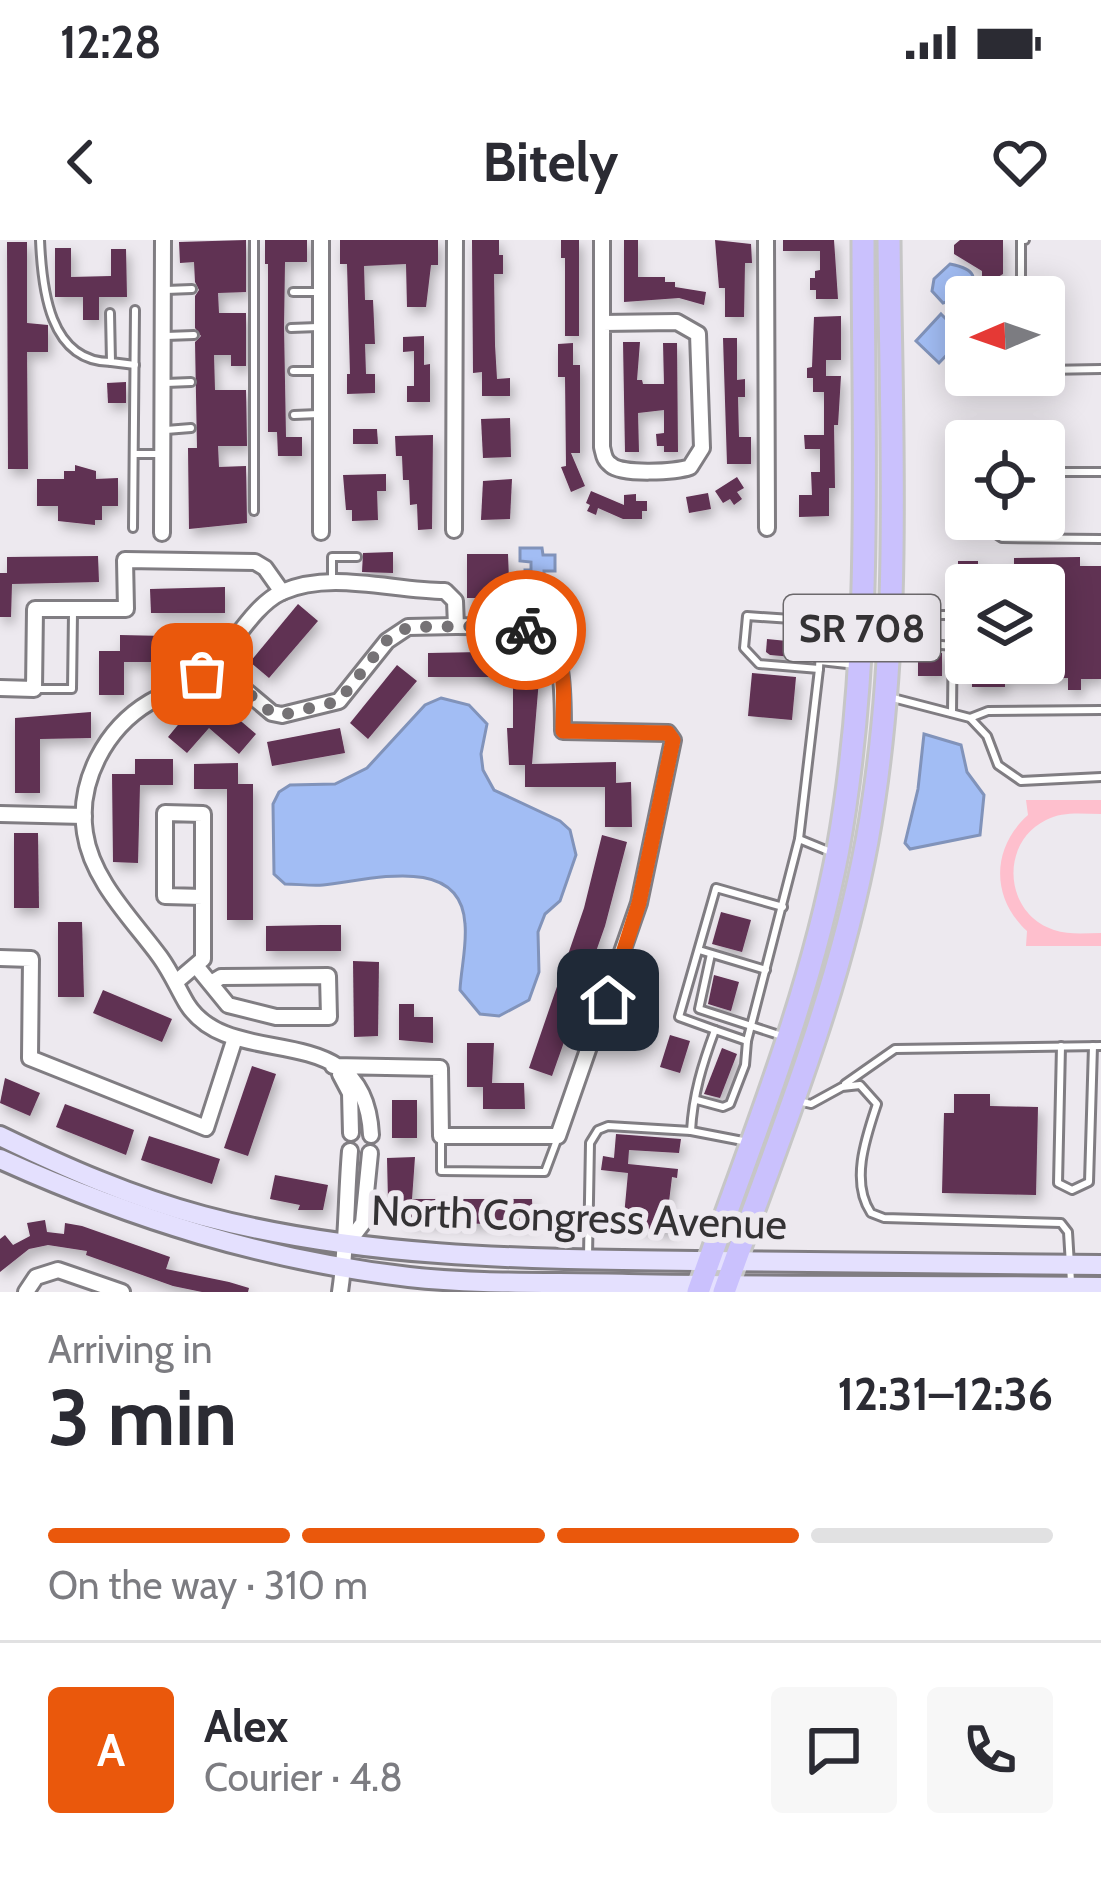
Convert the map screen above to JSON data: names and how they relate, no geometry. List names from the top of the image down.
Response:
{
  "streets": {
    "main road": ["SR 708"],
    "street": ["North Congress Avenue"]
  },
  "crossings": [
    ["SR 708", "North Congress Avenue"]
  ],
  "north": "left",
  "page": {
    "status": "12:28",
    "header": "Bitely",
    "heading": ["3 min", "Arriving in", "12:31–12:36"],
    "panel": ["Alex", "Courier · 4.8"],
    "bar": "On the way · 310 m",
    "round": "A"
  }
}
